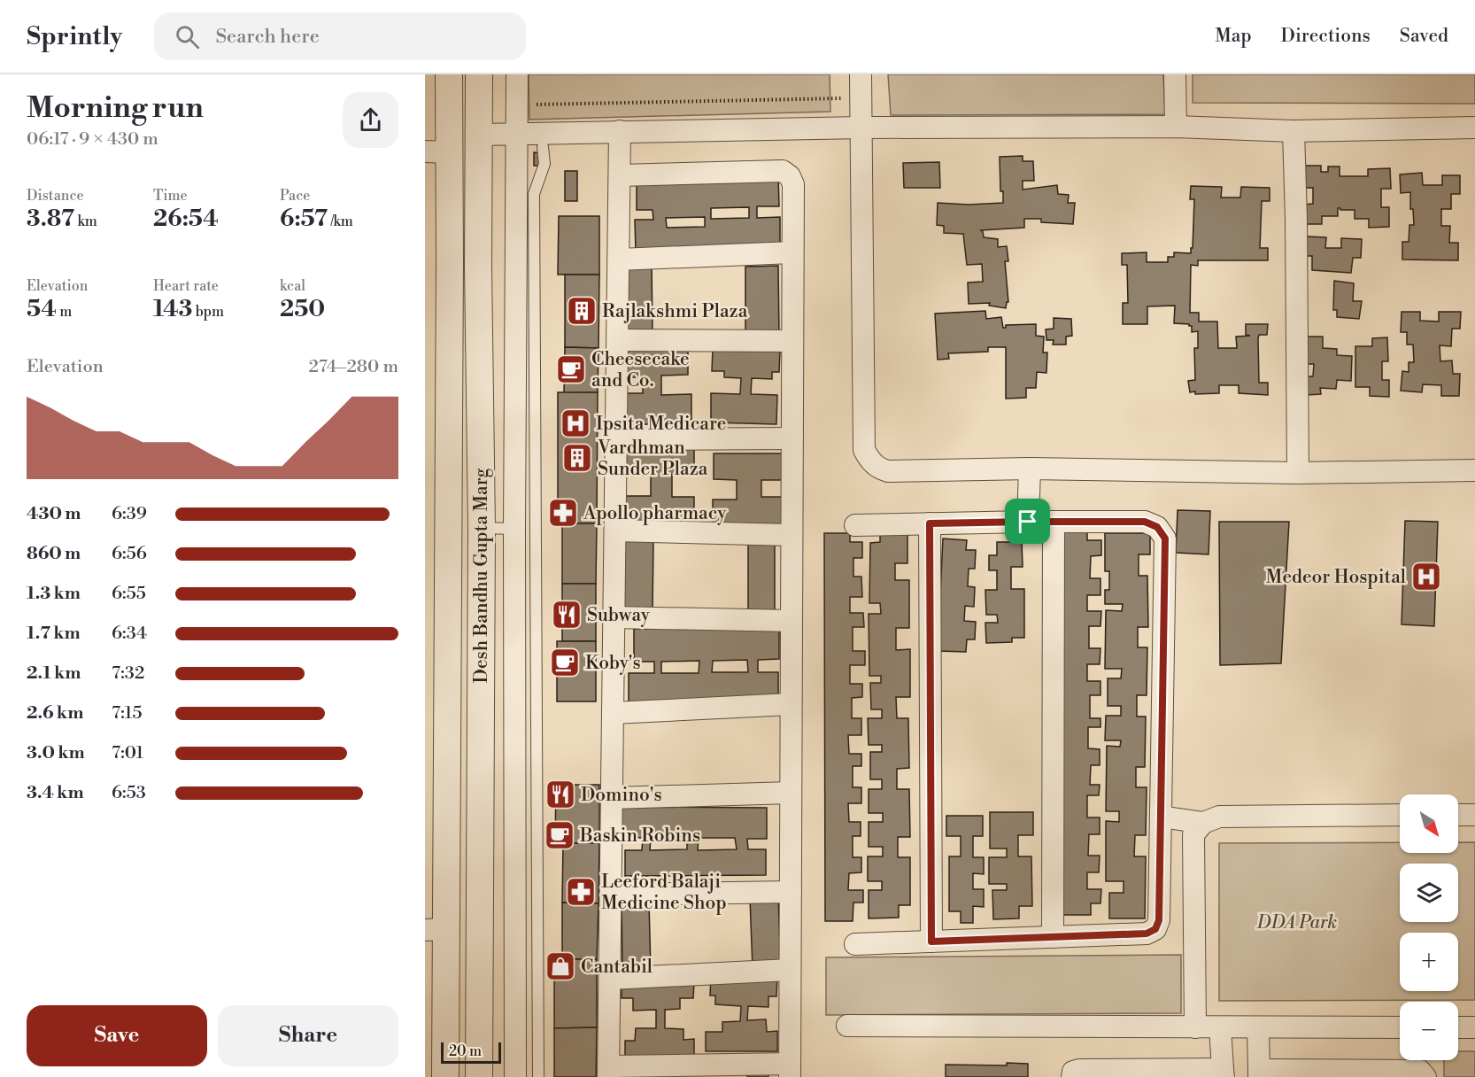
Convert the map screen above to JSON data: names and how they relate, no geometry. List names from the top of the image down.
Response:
{
  "streets": {
    "street": ["Desh Bandhu Gupta Marg"]
  },
  "parks": ["DDA Park"],
  "places": {
    "building": ["Rajlakshmi Plaza", "Vardhman Sunder Plaza"],
    "cafe": ["Cheesecake and Co.", "Koby's", "Baskin Robins"],
    "hospital": ["Ipsita Medicare", "Medeor Hospital"],
    "pharmacy": ["Apollo pharmacy", "Leeford Balaji Medicine Shop"],
    "restaurant": ["Subway", "Domino's"],
    "shop": ["Cantabil"]
  },
  "scale_bar": "20 m",
  "north": "bottom right",
  "page": {
    "header": "Sprintly",
    "search": "Search here",
    "nav": ["Map", "Directions", "Saved"],
    "heading": ["Morning run", "06:17 · 9 × 430 m"],
    "stats": [
      ["Distance", "3.87 km"],
      ["Time", "26:54"],
      ["Pace", "6:57 /km"],
      ["Elevation", "54 m"],
      ["Heart rate", "143 bpm"],
      ["kcal", "250"]
    ],
    "chart": ["Elevation", "274–280 m"],
    "list": [
      {
        "name": "430 m",
        "note": "6:39"
      },
      {
        "name": "860 m",
        "note": "6:56"
      },
      {
        "name": "1.3 km",
        "note": "6:55"
      },
      {
        "name": "1.7 km",
        "note": "6:34"
      },
      {
        "name": "2.1 km",
        "note": "7:32"
      },
      {
        "name": "2.6 km",
        "note": "7:15"
      },
      {
        "name": "3.0 km",
        "note": "7:01"
      },
      {
        "name": "3.4 km",
        "note": "6:53"
      }
    ],
    "map_buttons": ["+", "−"],
    "buttons": ["Save", "Share"],
    "scale": "20 m"
  }
}
